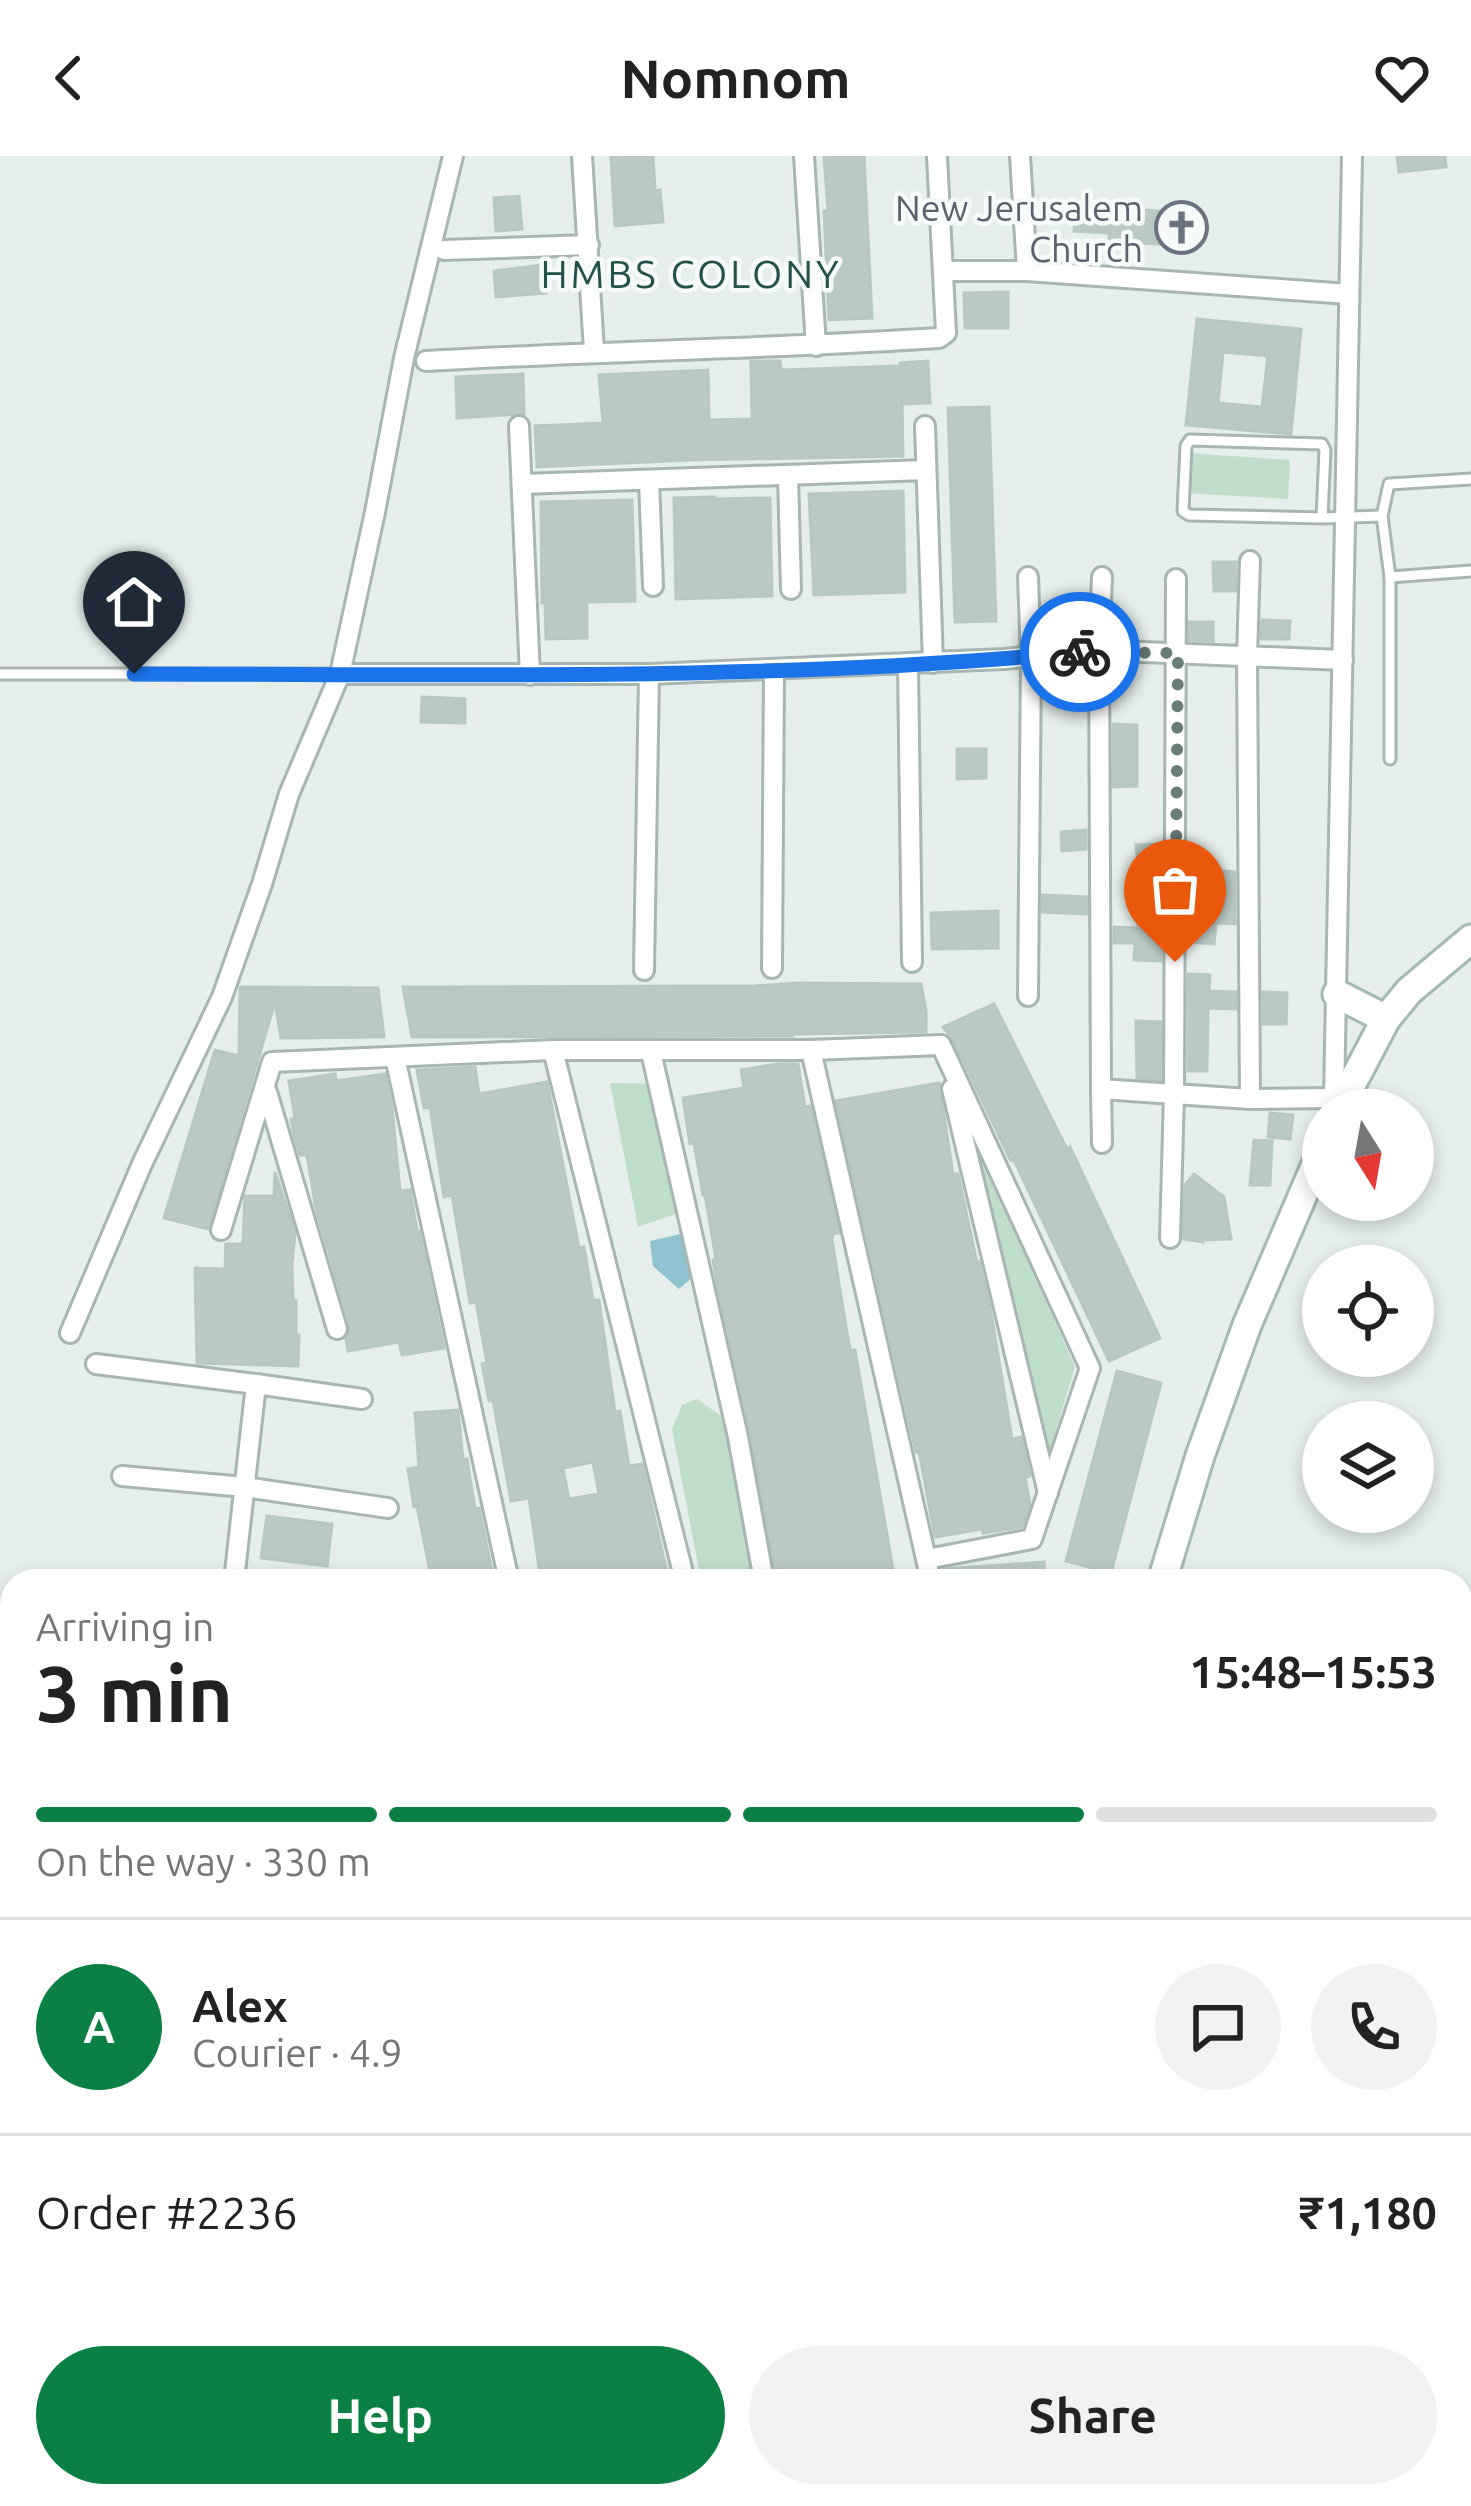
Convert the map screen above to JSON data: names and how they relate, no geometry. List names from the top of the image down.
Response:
{
  "districts": ["HMBS COLONY"],
  "places": {
    "church": ["New Jerusalem Church"]
  },
  "north": "bottom",
  "page": {
    "header": "Nomnom",
    "heading": ["3 min", "Arriving in", "15:48–15:53"],
    "panel": [
      "Alex",
      "Courier · 4.9",
      "Order #2236",
      "₹1,180"
    ],
    "bar": "On the way · 330 m",
    "round": "A",
    "buttons": ["Help", "Share"]
  }
}
